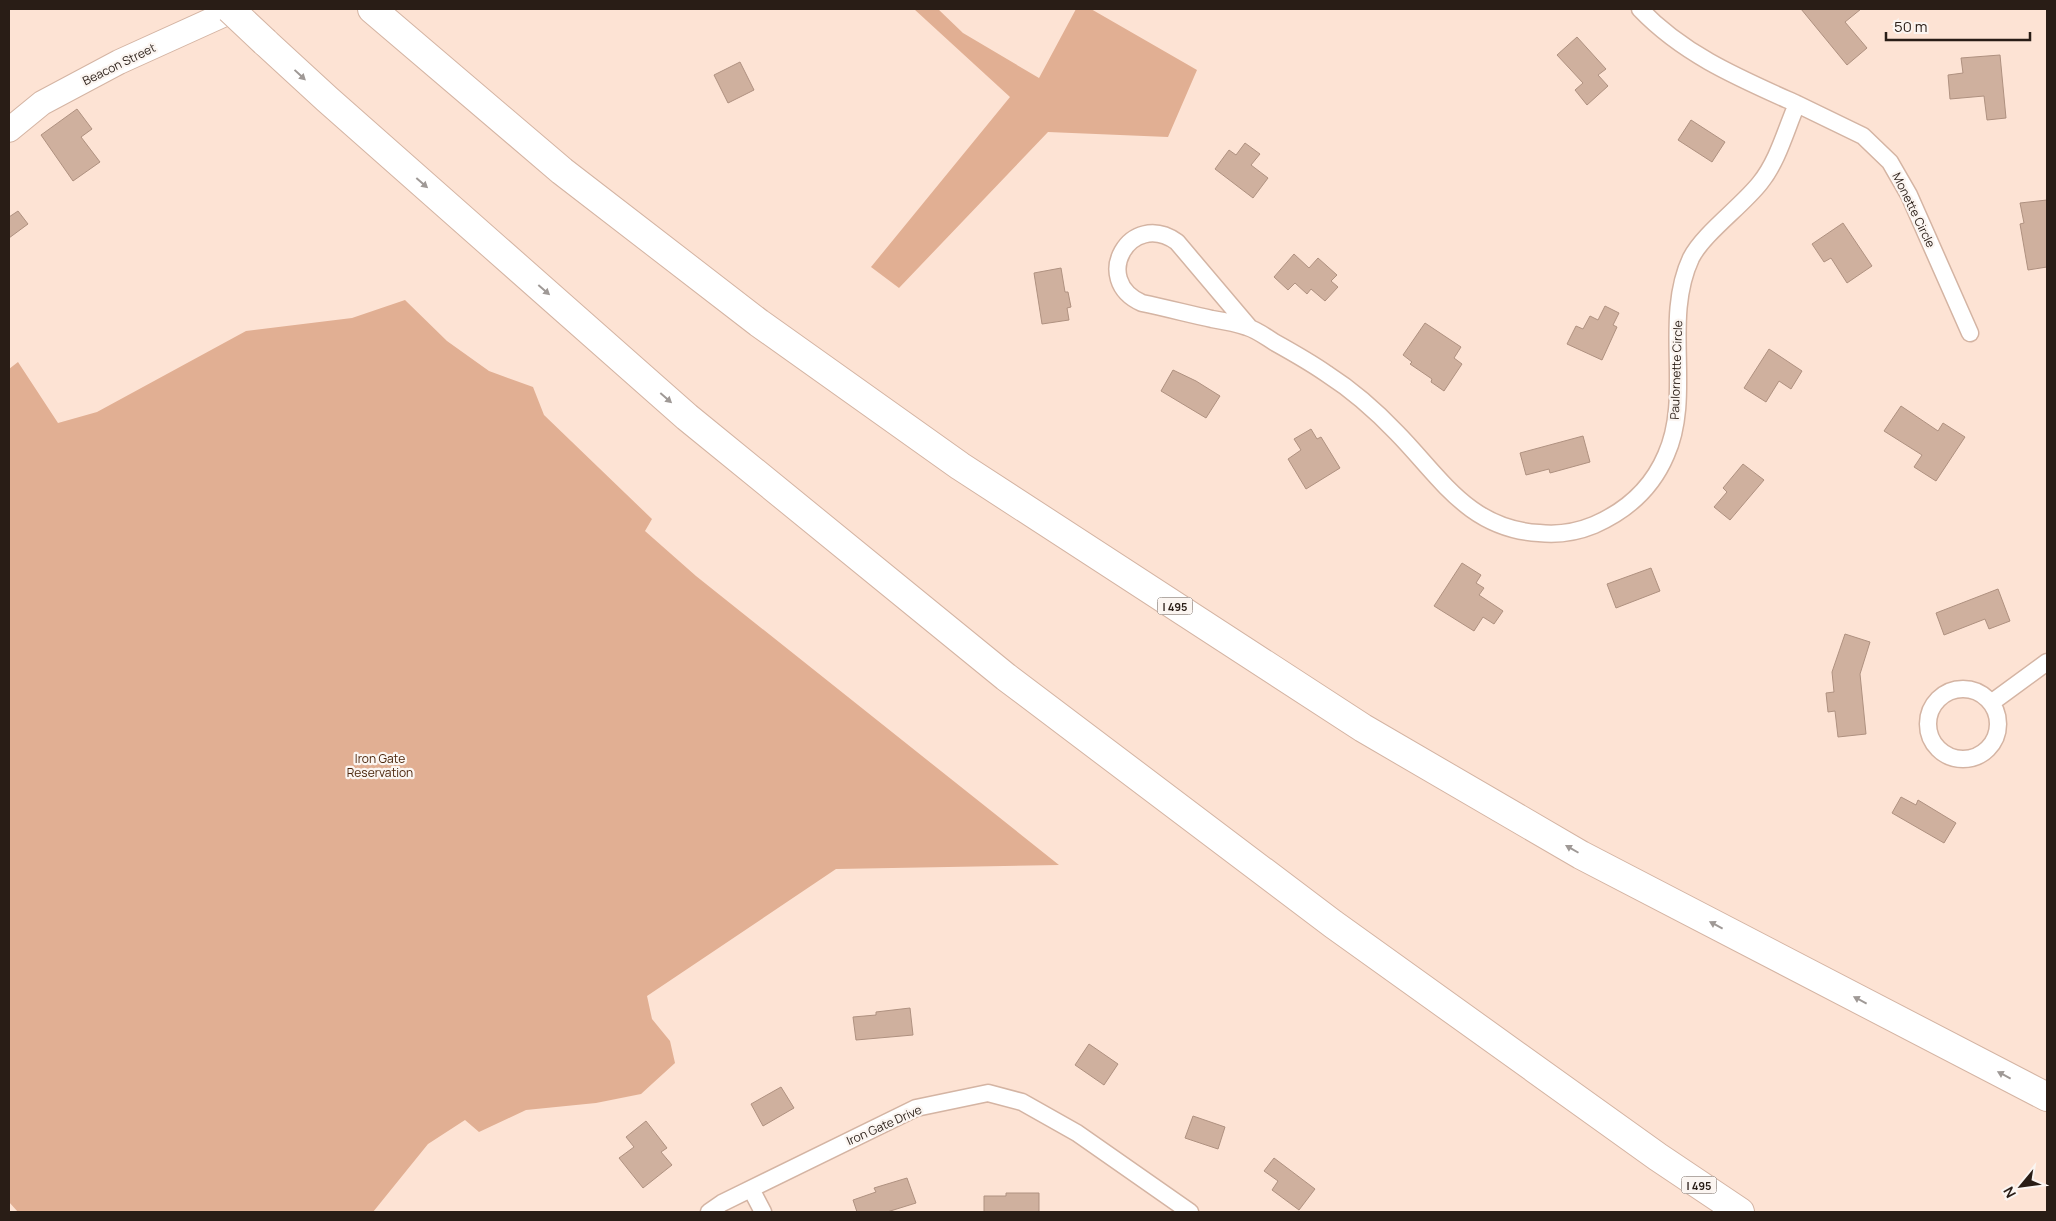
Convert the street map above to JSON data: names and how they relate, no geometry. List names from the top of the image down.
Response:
{
  "streets": {
    "highway": ["I 495"],
    "main road": ["Beacon Street"],
    "street": ["Monette Circle", "Paulornette Circle", "Iron Gate Drive"]
  },
  "crossings": [
    ["Monette Circle", "Paulornette Circle"]
  ],
  "parks": ["Iron Gate Reservation"],
  "scale_bar": "50 m",
  "north": "bottom left"
}
